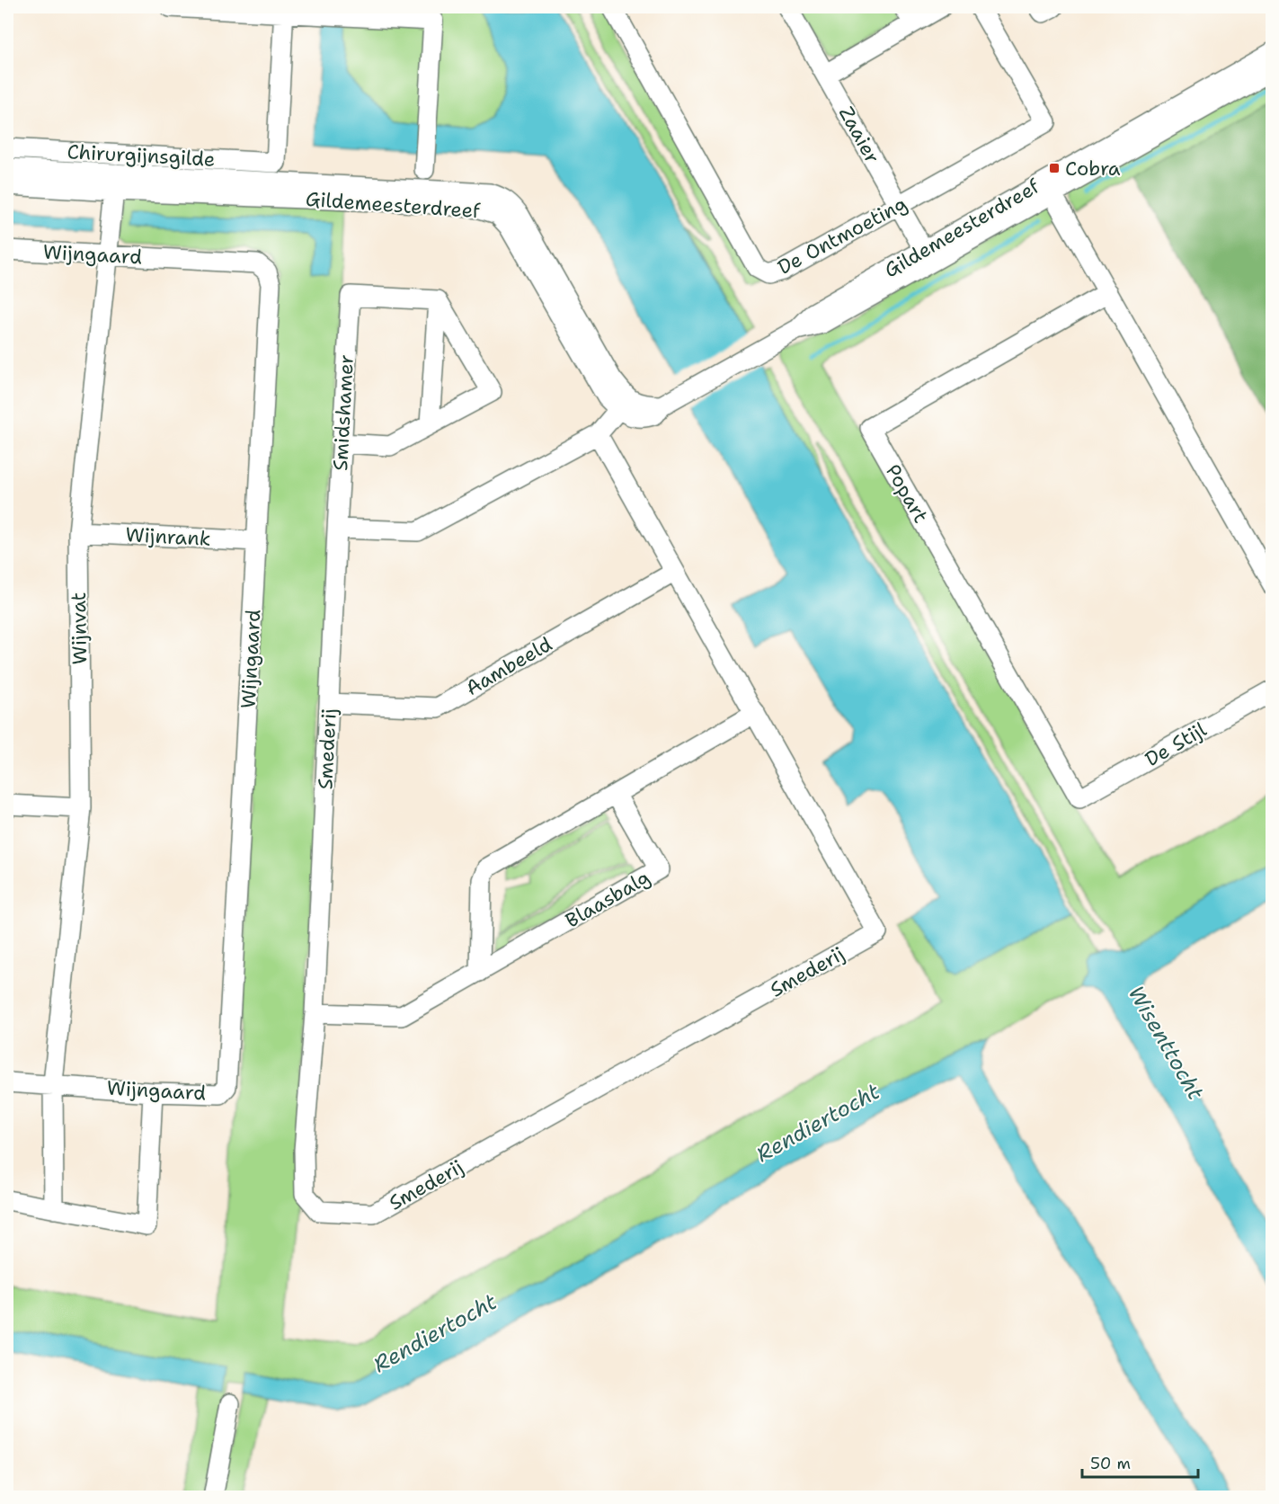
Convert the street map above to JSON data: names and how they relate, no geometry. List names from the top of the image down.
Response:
{
  "streets": {
    "street": [
      "Zaaier",
      "Chirurgijnsgilde",
      "Gildemeesterdreef",
      "De Ontmoeting",
      "Wijngaard",
      "Smidshamer",
      "Popart",
      "Wijnrank",
      "Wijnvat",
      "Aambeeld",
      "De Stijl",
      "Smederij",
      "Blaasbalg"
    ]
  },
  "crossings": [
    ["Zaaier", "Gildemeesterdreef"],
    ["Zaaier", "De Ontmoeting"],
    ["Gildemeesterdreef", "Wijnvat"],
    ["Wijngaard", "Wijnrank"],
    ["Wijngaard", "Wijnvat"],
    ["Smidshamer", "Smederij"],
    ["Popart", "De Stijl"],
    ["Wijnrank", "Wijnvat"],
    ["Aambeeld", "Smederij"],
    ["Smederij", "Blaasbalg"]
  ],
  "water": ["Wisenttocht", "Rendiertocht"],
  "places": {
    "transit": ["Cobra"]
  },
  "scale_bar": "50 m"
}
